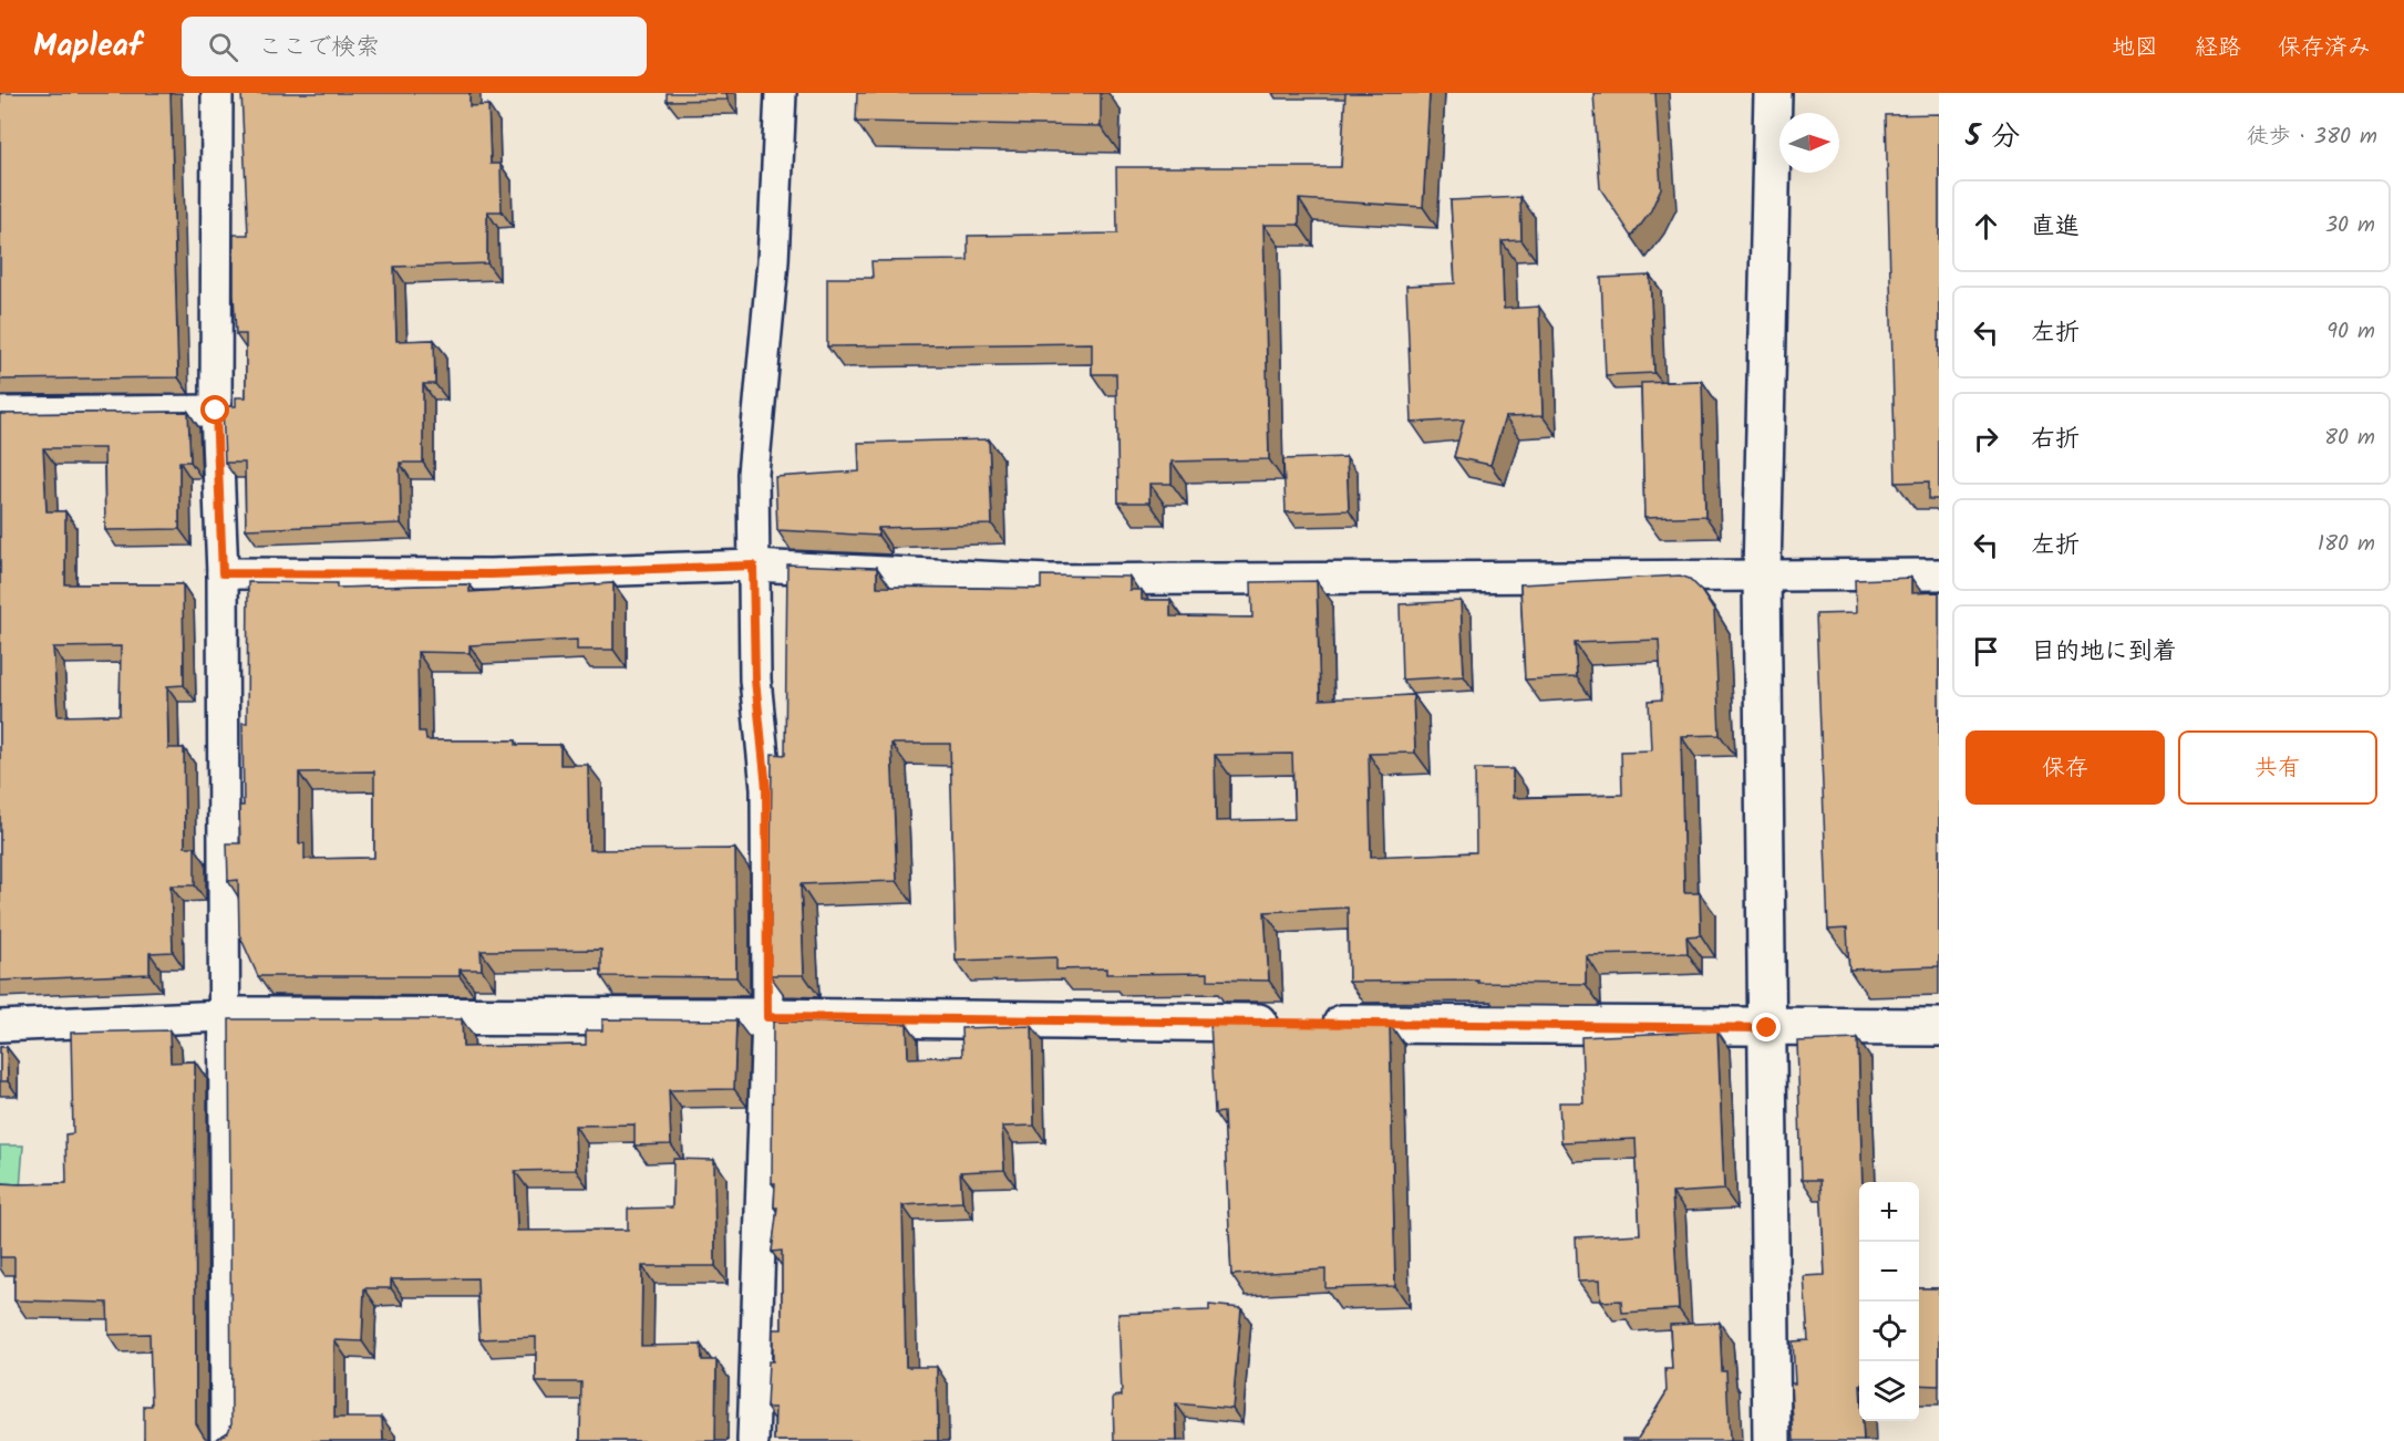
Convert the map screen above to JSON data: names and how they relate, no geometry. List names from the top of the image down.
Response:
{
  "north": "right",
  "page": {
    "header": "Mapleaf",
    "search": "ここで検索",
    "nav": ["地図", "経路", "保存済み"],
    "heading": ["5 分", "徒歩 · 380 m"],
    "list": [
      ["直進", "30 m"],
      ["左折", "90 m"],
      ["右折", "80 m"],
      ["左折", "180 m"],
      "目的地に到着"
    ],
    "buttons": ["保存", "共有"],
    "map_buttons": ["+", "−"]
  }
}
